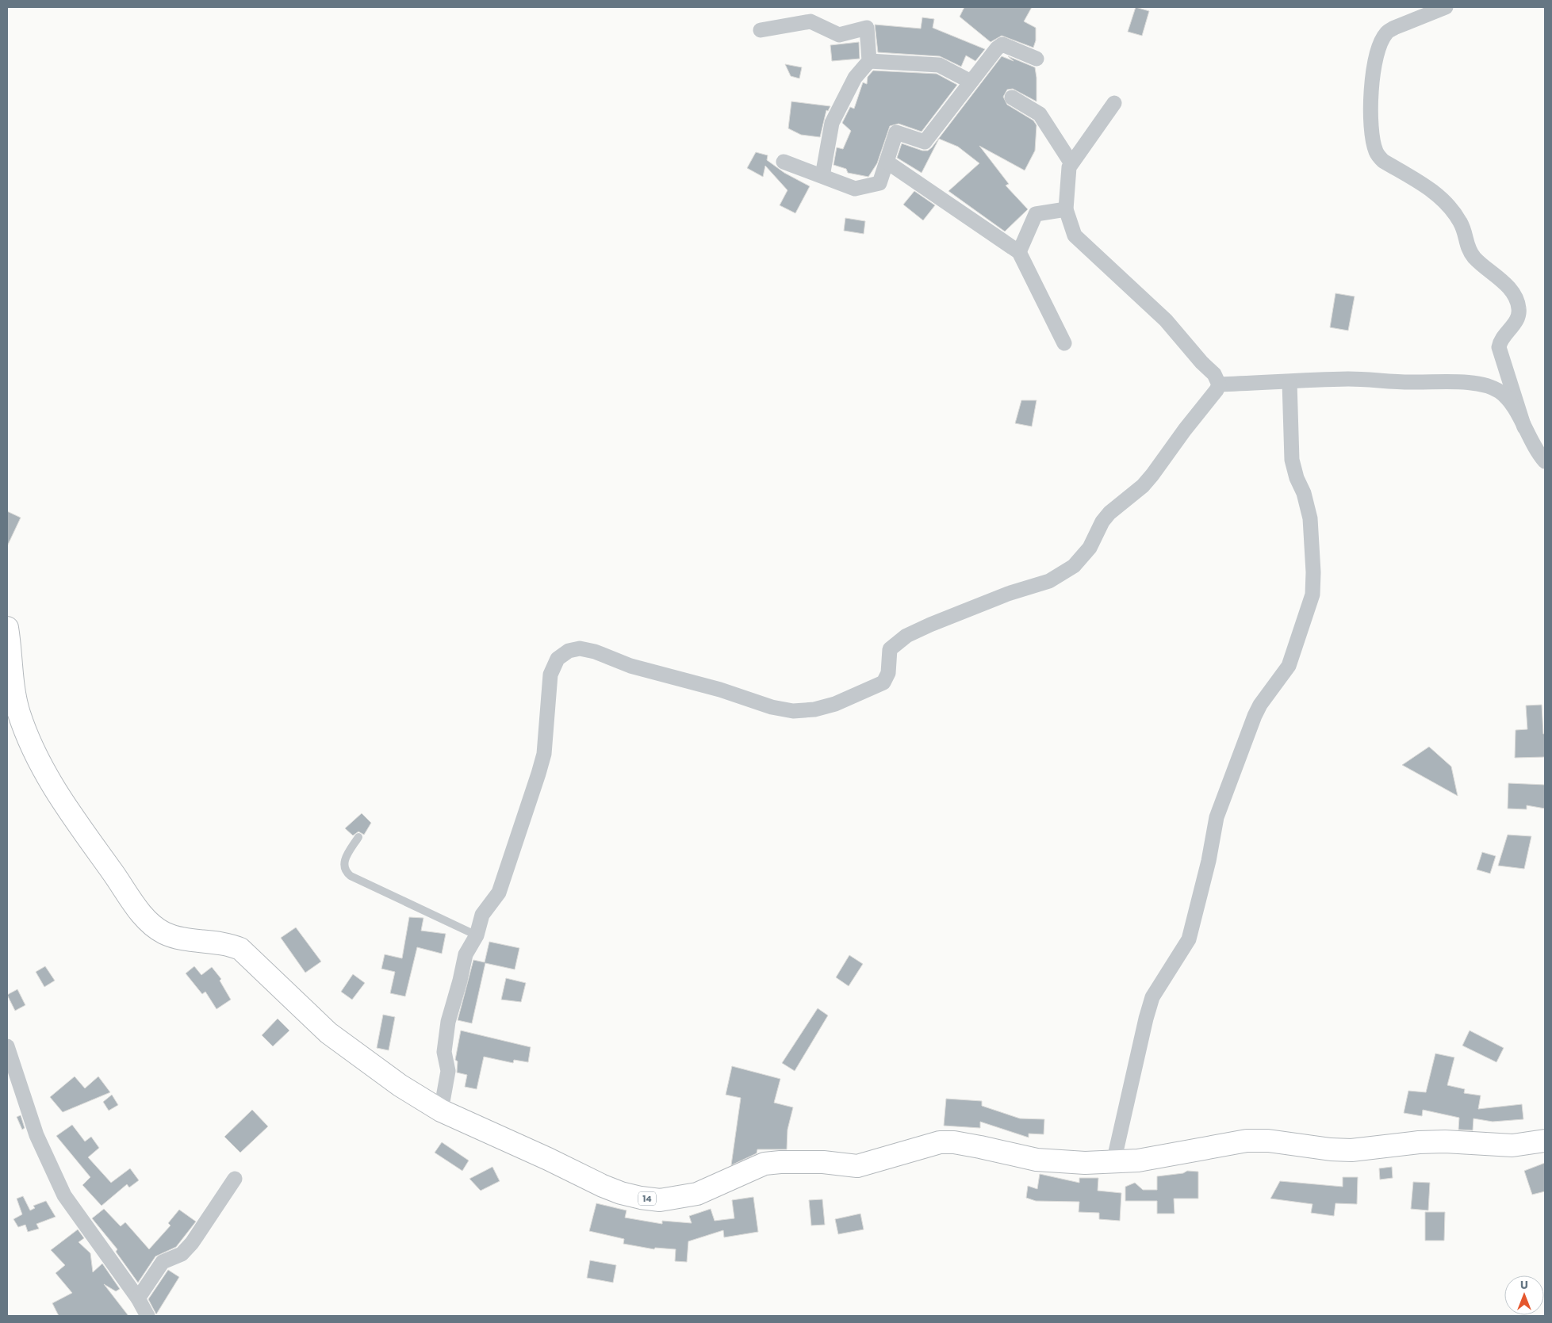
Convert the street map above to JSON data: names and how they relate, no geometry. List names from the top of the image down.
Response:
{
  "streets": {
    "highway": ["14"]
  },
  "north": "top"
}
